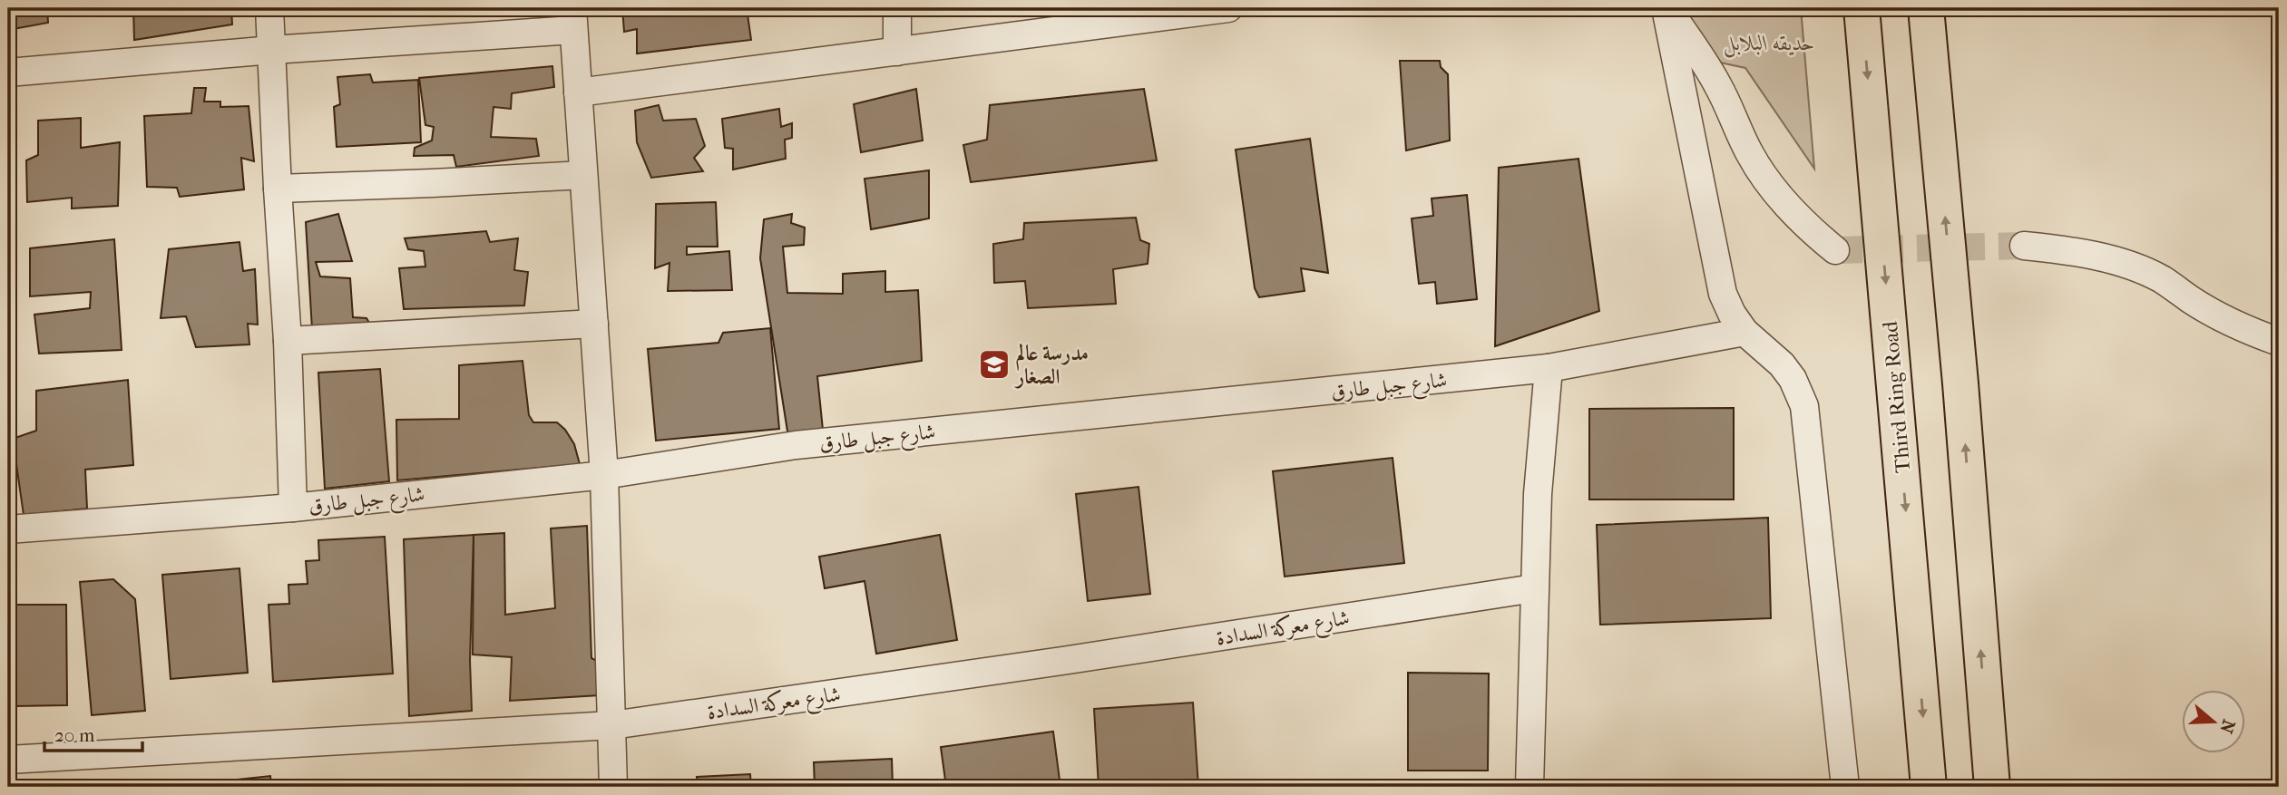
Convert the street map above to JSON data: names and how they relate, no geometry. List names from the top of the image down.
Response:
{
  "streets": {
    "highway": ["Third Ring Road"],
    "street": ["شارع جبل طارق", "شارع معركة السدادة"]
  },
  "parks": ["حديقه البلابل"],
  "places": {
    "school or university": ["مدرسة عالم الصغار"]
  },
  "scale_bar": "20 m",
  "north": "right"
}
